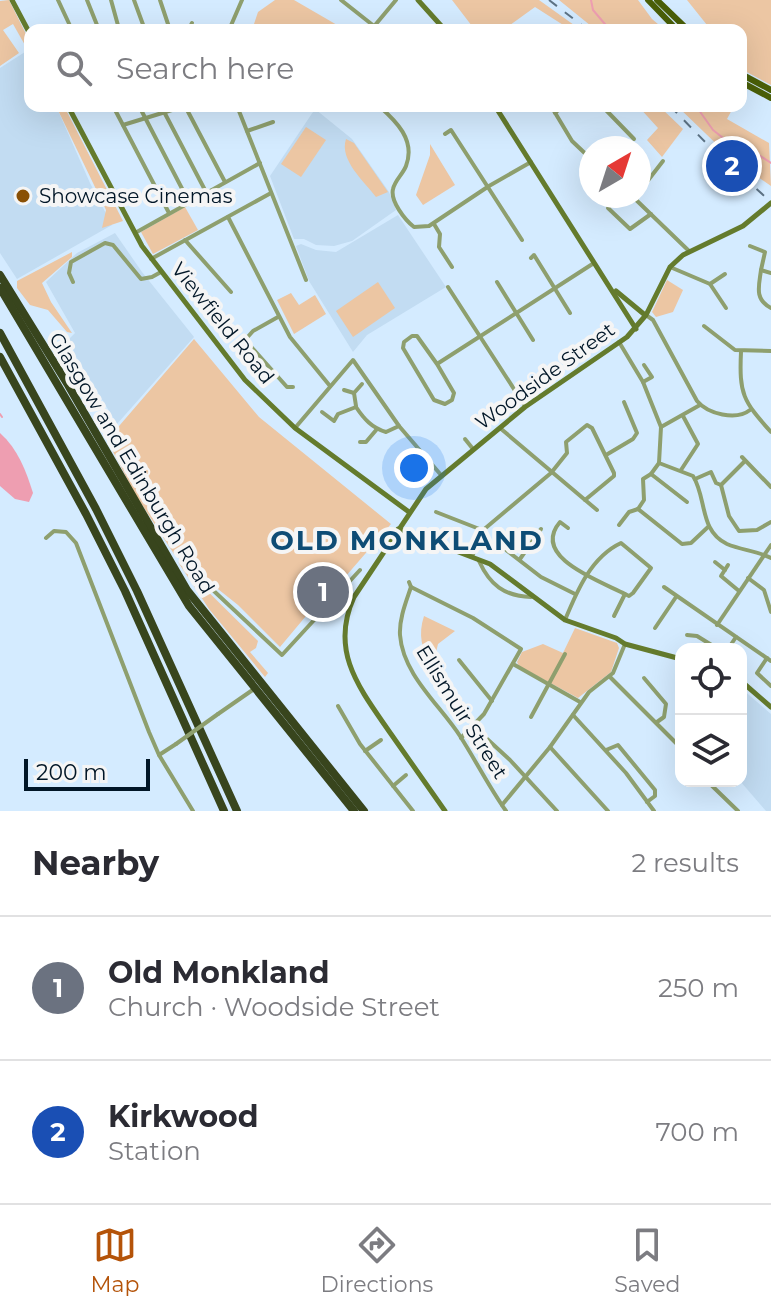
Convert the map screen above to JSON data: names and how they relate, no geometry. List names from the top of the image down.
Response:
{
  "streets": {
    "highway": ["Glasgow and Edinburgh Road"],
    "street": ["Viewfield Road", "Woodside Street", "Ellismuir Street"]
  },
  "crossings": [
    ["Viewfield Road", "Woodside Street"]
  ],
  "districts": ["OLD MONKLAND"],
  "places": ["Showcase Cinemas"],
  "scale_bar": "200 m",
  "north": "top right",
  "page": {
    "search": "Search here",
    "pins": ["2", "1"],
    "scale": "200 m",
    "heading": ["Nearby", "2 results"],
    "list": [
      {
        "mark": "1",
        "name": "Old Monkland",
        "note": "Church · Woodside Street",
        "value": "250 m"
      },
      {
        "mark": "2",
        "name": "Kirkwood",
        "note": "Station",
        "value": "700 m"
      }
    ],
    "nav": ["Map", "Directions", "Saved"]
  }
}
